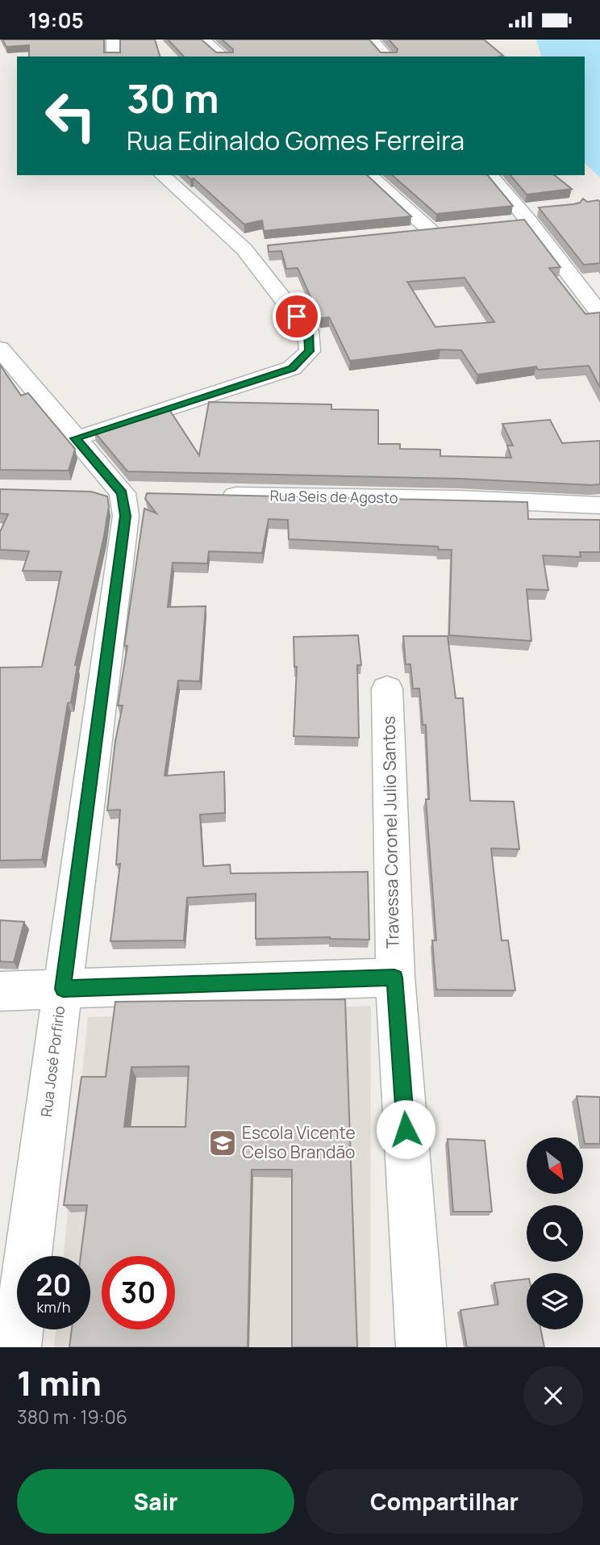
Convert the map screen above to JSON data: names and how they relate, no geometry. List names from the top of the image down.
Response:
{
  "streets": {
    "street": ["Rua Seis de Agosto", "Travessa Coronel Julio Santos", "Rua José Porfirio"]
  },
  "places": {
    "school or university": ["Escola Vicente Celso Brandão"]
  },
  "north": "bottom right",
  "page": {
    "status": "19:05",
    "turn": ["30 m", "Rua Edinaldo Gomes Ferreira"],
    "speed": "20 km/h",
    "limit": "30",
    "heading": ["1 min", "380 m · 19:06"],
    "buttons": ["Sair", "Compartilhar"]
  }
}
